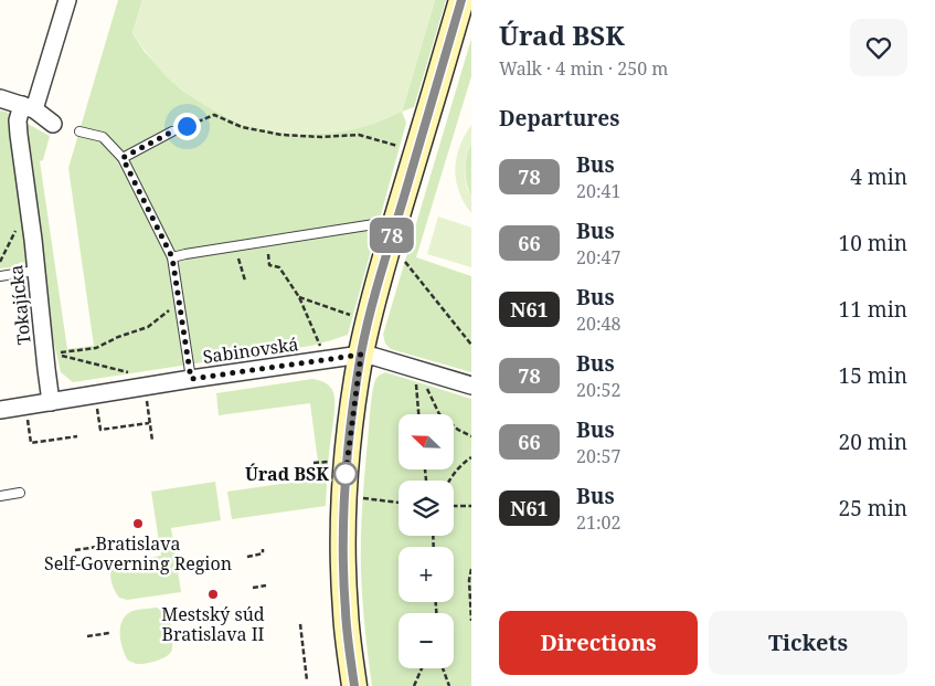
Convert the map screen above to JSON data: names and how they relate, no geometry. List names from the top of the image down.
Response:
{
  "streets": {
    "street": ["Tokajícka", "Sabinovská"]
  },
  "crossings": [
    ["Tokajícka", "Sabinovská"]
  ],
  "places": ["Úrad BSK", "Bratislava Self-Governing Region", "Mestský súd Bratislava II"],
  "lines": ["bus line 78"],
  "north": "top left",
  "page": {
    "on_map": "78",
    "heading": [
      ["Úrad BSK", "Walk · 4 min · 250 m"],
      "Departures"
    ],
    "list": [
      {
        "mark": "78",
        "name": "Bus",
        "note": "20:41",
        "value": "4 min"
      },
      {
        "mark": "66",
        "name": "Bus",
        "note": "20:47",
        "value": "10 min"
      },
      {
        "mark": "N61",
        "name": "Bus",
        "note": "20:48",
        "value": "11 min"
      },
      {
        "mark": "78",
        "name": "Bus",
        "note": "20:52",
        "value": "15 min"
      },
      {
        "mark": "66",
        "name": "Bus",
        "note": "20:57",
        "value": "20 min"
      },
      {
        "mark": "N61",
        "name": "Bus",
        "note": "21:02",
        "value": "25 min"
      }
    ],
    "map_buttons": ["+", "−"],
    "buttons": ["Directions", "Tickets"]
  }
}
